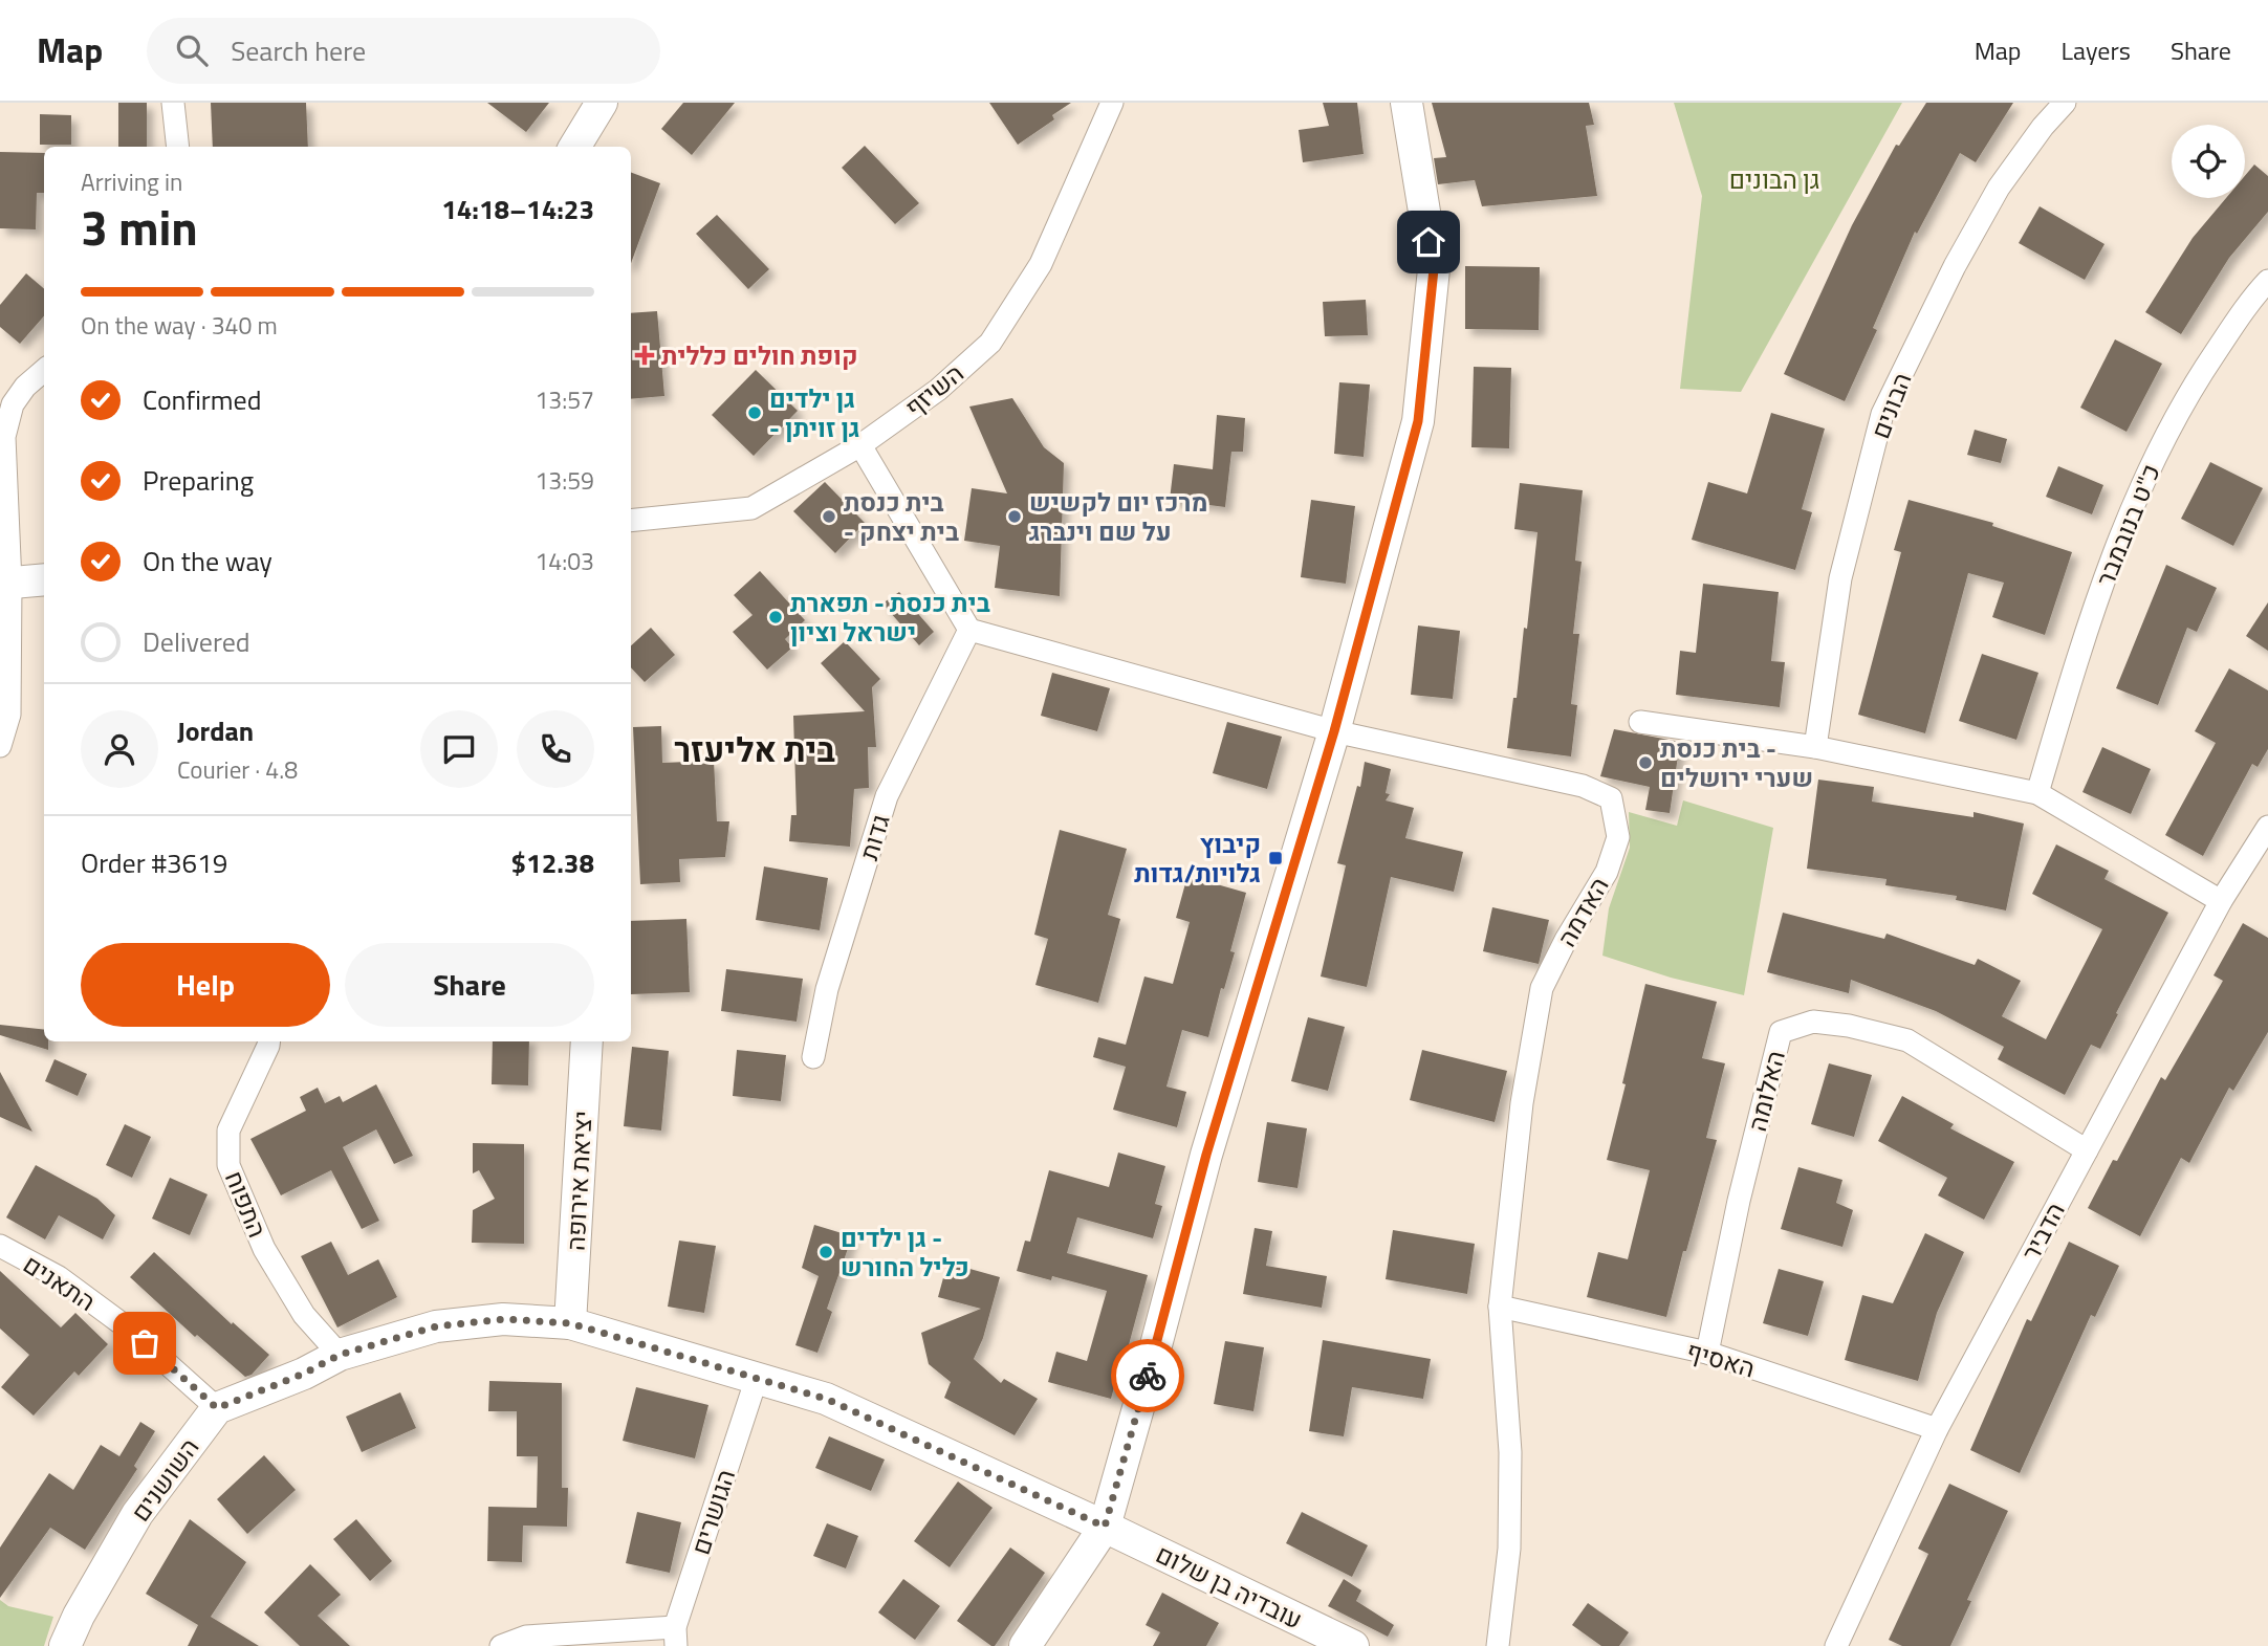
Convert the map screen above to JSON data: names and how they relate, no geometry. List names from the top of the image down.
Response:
{
  "streets": {
    "street": [
      "השיזף",
      "הבונים",
      "כ\"ט בנובמבר",
      "גדות",
      "האדמה",
      "האלומה",
      "יציאת אירופה",
      "התפוח",
      "הדביר",
      "התאנים",
      "האסיף",
      "השושנים",
      "הגושרים",
      "עובדיה בן שלום"
    ]
  },
  "crossings": [
    ["האדמה", "האסיף"],
    ["האלומה", "הדביר"],
    ["האלומה", "האסיף"],
    ["הדביר", "האסיף"],
    ["התאנים", "השושנים"]
  ],
  "districts": ["בית אליעזר"],
  "parks": ["גן הבונים"],
  "places": {
    "health": ["קופת חולים כללית"],
    "other": [
      "גן ילדים - גן זויתן",
      "בית כנסת - בית יצחק",
      "מרכז יום לקשיש על שם וינברג",
      "בית כנסת - תפארת ישראל וציון",
      "בית כנסת - שערי ירושלים",
      "גן ילדים - כליל החורש"
    ],
    "transit": ["קיבוץ גלויות/גדות"]
  },
  "page": {
    "header": "Map",
    "search": "Search here",
    "nav": ["Map", "Layers", "Share"],
    "heading": ["3 min", "Arriving in", "14:18–14:23"],
    "panel": [
      "Jordan",
      "Courier · 4.8",
      "Order #3619",
      "$12.38"
    ],
    "bar": "On the way · 340 m",
    "list": [
      ["Confirmed", "13:57"],
      ["Preparing", "13:59"],
      ["On the way", "14:03"],
      "Delivered"
    ],
    "buttons": ["Help", "Share"]
  }
}
